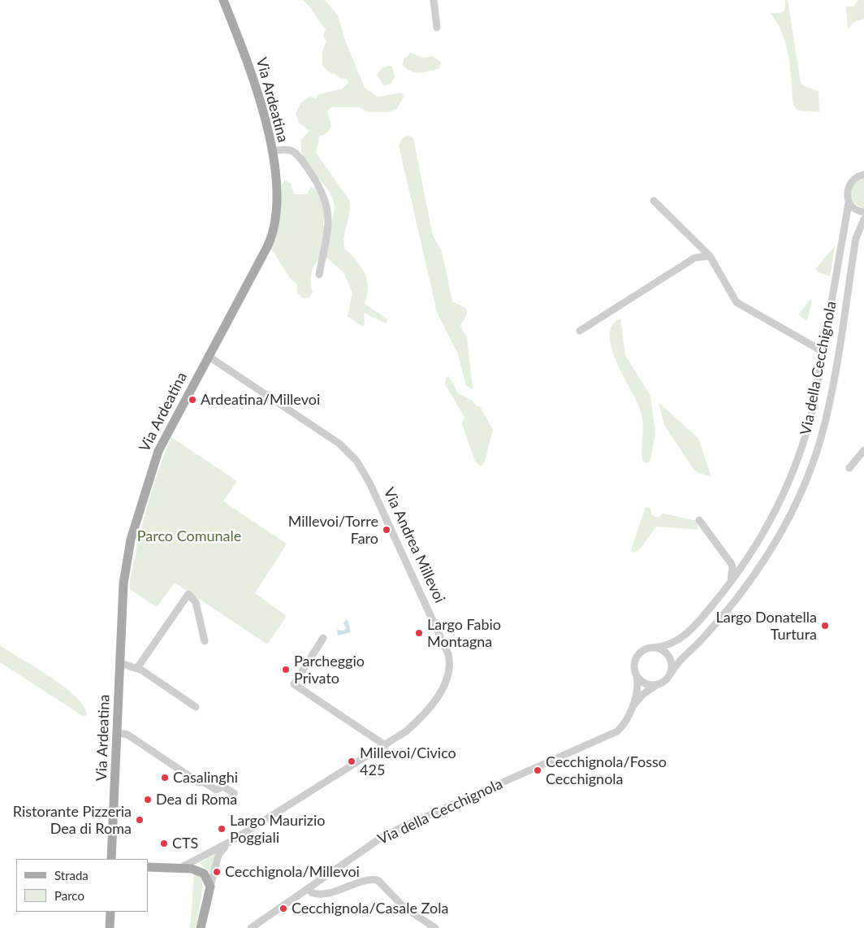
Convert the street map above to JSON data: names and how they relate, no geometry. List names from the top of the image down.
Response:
{
  "streets": {
    "main road": ["Via Ardeatina", "Via Andrea Millevoi"],
    "street": ["Via della Cecchignola"]
  },
  "crossings": [
    ["Via Ardeatina", "Via Andrea Millevoi"]
  ],
  "parks": ["Parco Comunale"],
  "places": [
    "Ardeatina/Millevoi",
    "Millevoi/Torre Faro",
    "Largo Donatella Turtura",
    "Largo Fabio Montagna",
    "Parcheggio Privato",
    "Millevoi/Civico 425",
    "Cecchignola/Fosso Cecchignola",
    "Casalinghi",
    "Dea di Roma",
    "Ristorante Pizzeria Dea di Roma",
    "Largo Maurizio Poggiali",
    "CTS",
    "Cecchignola/Millevoi",
    "Cecchignola/Casale Zola"
  ],
  "legend": ["Strada", "Parco"]
}
